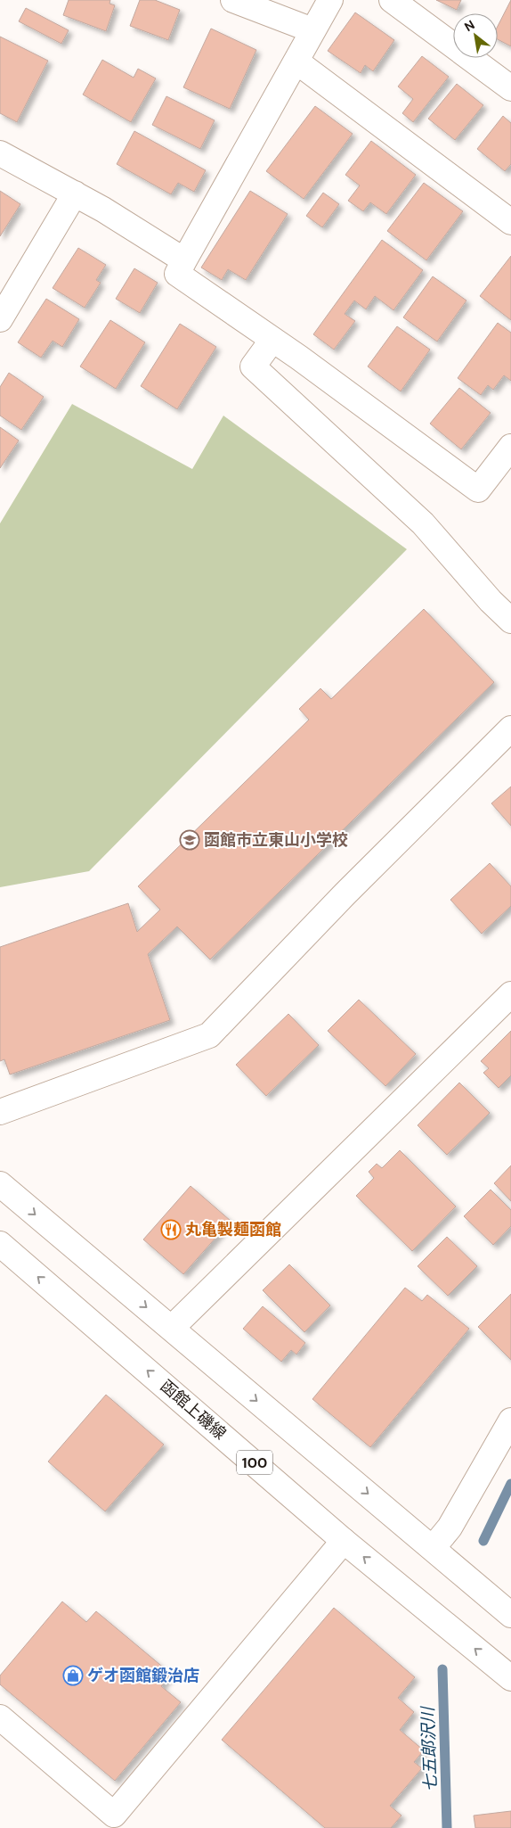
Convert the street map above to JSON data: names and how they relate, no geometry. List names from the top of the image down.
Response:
{
  "streets": {
    "street": ["函館上磯線", "100"]
  },
  "water": ["七五郎沢川"],
  "places": {
    "school or university": ["函館市立東山小学校"],
    "restaurant": ["丸亀製麺函館"],
    "shop": ["ゲオ函館鍛治店"]
  },
  "north": "top left"
}
